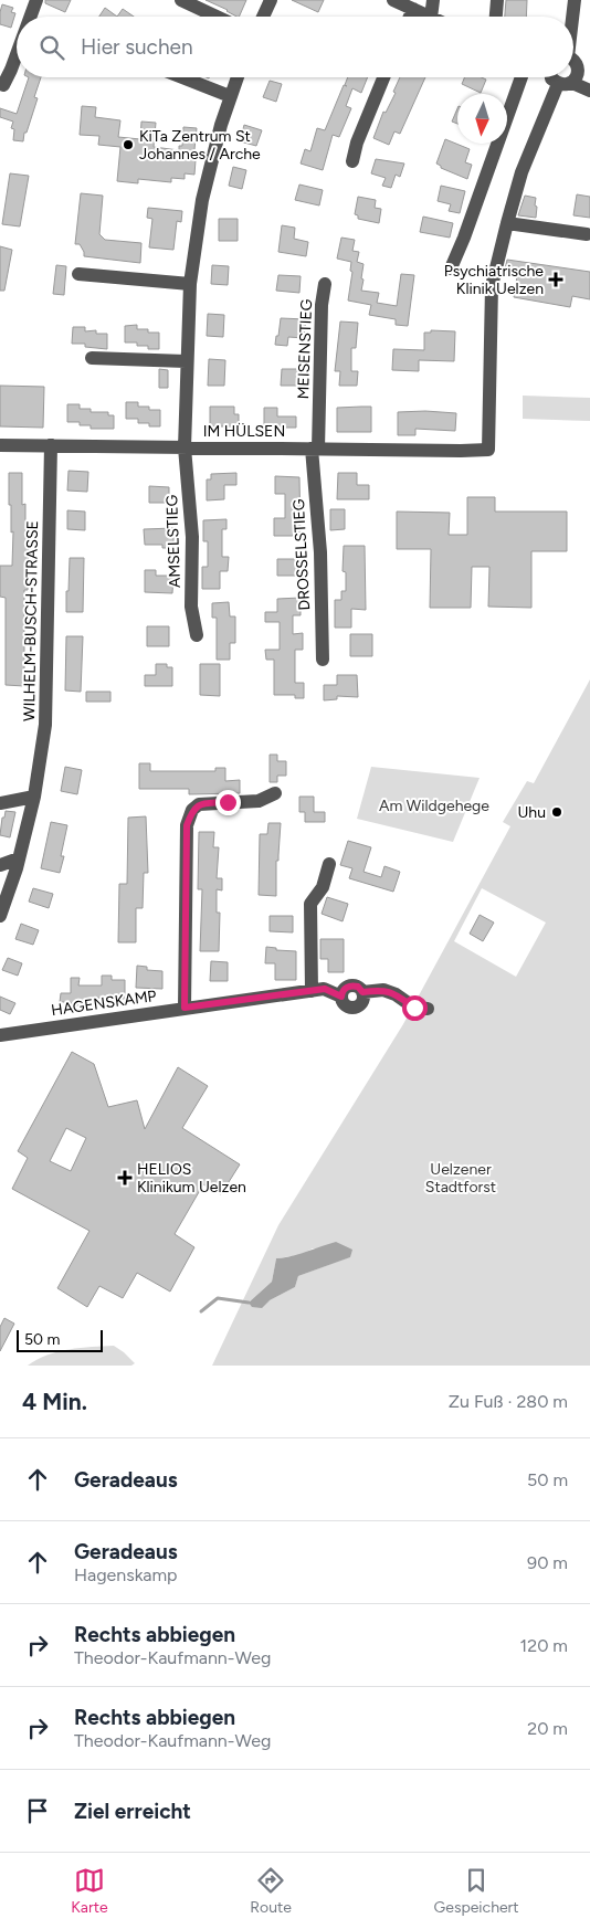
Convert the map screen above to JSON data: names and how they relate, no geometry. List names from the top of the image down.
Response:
{
  "streets": {
    "street": [
      "MEISENSTIEG",
      "IM HÜLSEN",
      "AMSELSTIEG",
      "DROSSELSTIEG",
      "WILHELM-BUSCH-STRASSE",
      "HAGENSKAMP"
    ]
  },
  "crossings": [
    ["MEISENSTIEG", "IM HÜLSEN"],
    ["MEISENSTIEG", "DROSSELSTIEG"],
    ["IM HÜLSEN", "AMSELSTIEG"],
    ["IM HÜLSEN", "DROSSELSTIEG"],
    ["IM HÜLSEN", "WILHELM-BUSCH-STRASSE"]
  ],
  "parks": ["Am Wildgehege", "Uelzener Stadtforst"],
  "places": {
    "other": ["KiTa Zentrum St Johannes / Arche", "Uhu"],
    "health": ["Psychiatrische Klinik Uelzen", "HELIOS Klinikum Uelzen"]
  },
  "scale_bar": "50 m",
  "north": "bottom",
  "page": {
    "search": "Hier suchen",
    "scale": "50 m",
    "heading": ["4 Min.", "Zu Fuß · 280 m"],
    "list": [
      ["Geradeaus", "50 m"],
      ["Geradeaus", "Hagenskamp", "90 m"],
      ["Rechts abbiegen", "Theodor-Kaufmann-Weg", "120 m"],
      ["Rechts abbiegen", "Theodor-Kaufmann-Weg", "20 m"],
      "Ziel erreicht"
    ],
    "nav": ["Karte", "Route", "Gespeichert"]
  }
}
